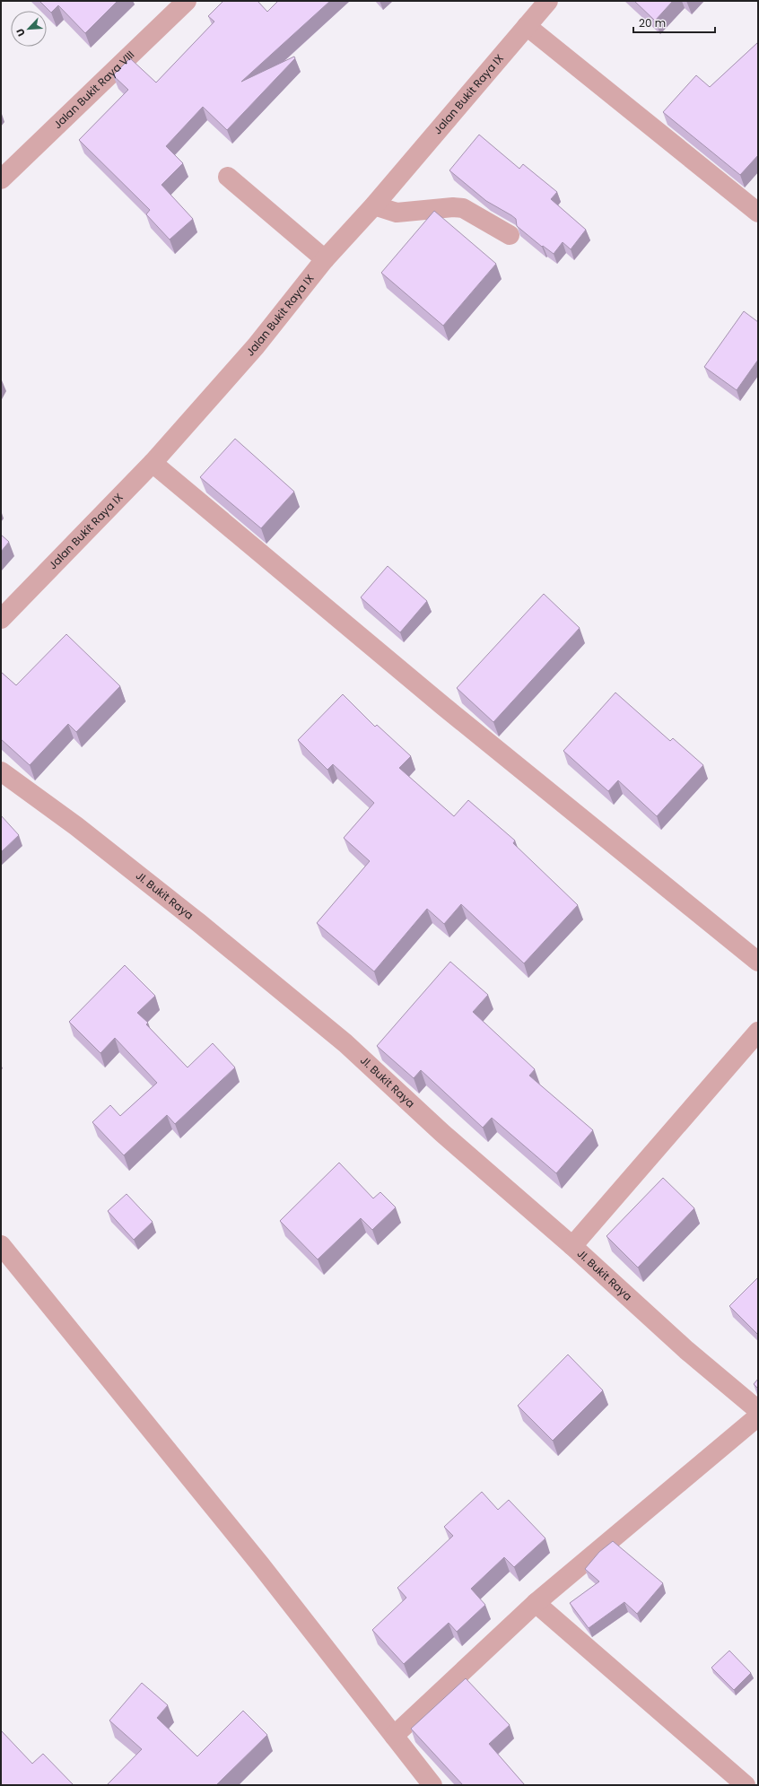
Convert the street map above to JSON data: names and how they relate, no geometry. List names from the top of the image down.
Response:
{
  "streets": {
    "street": ["Jalan Bukit Raya VIII", "Jalan Bukit Raya IX", "Jl. Bukit Raya"]
  },
  "scale_bar": "20 m",
  "north": "bottom left"
}
